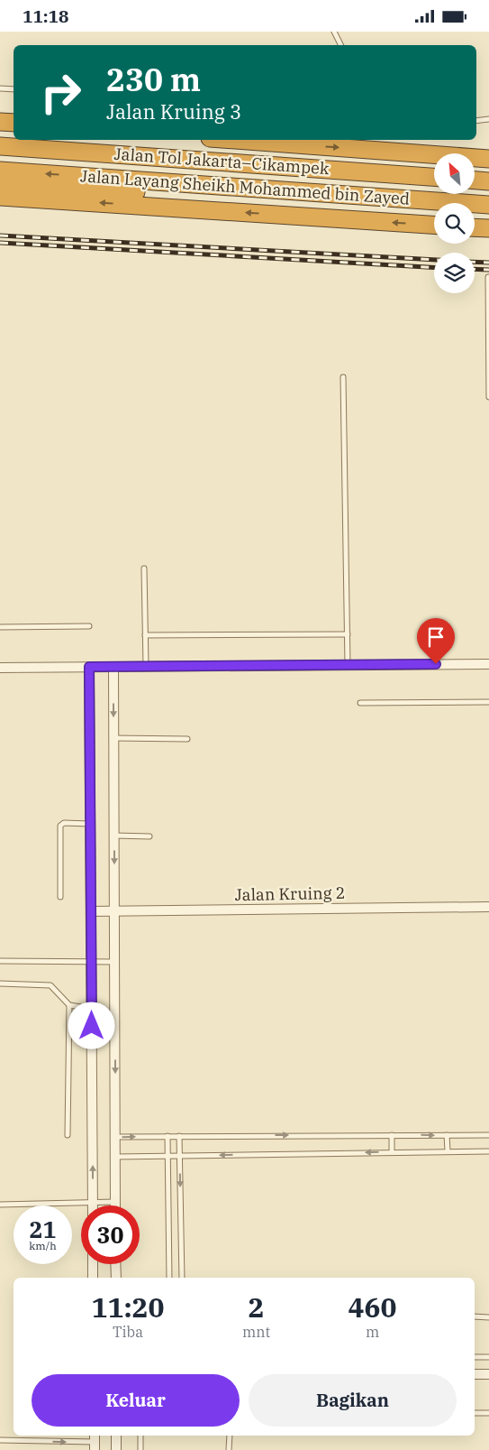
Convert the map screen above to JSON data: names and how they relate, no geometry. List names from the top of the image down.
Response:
{
  "streets": {
    "highway": ["Jalan Tol Jakarta–Cikampek", "Jalan Layang Sheikh Mohammed bin Zayed"],
    "street": ["Jalan Kruing 2"]
  },
  "north": "top left",
  "page": {
    "status": "11:18",
    "turn": ["230 m", "Jalan Kruing 3"],
    "speed": "21 km/h",
    "limit": "30",
    "eta": [
      "11:20",
      "Tiba",
      "2",
      "mnt",
      "460",
      "m"
    ],
    "buttons": ["Keluar", "Bagikan"]
  }
}
